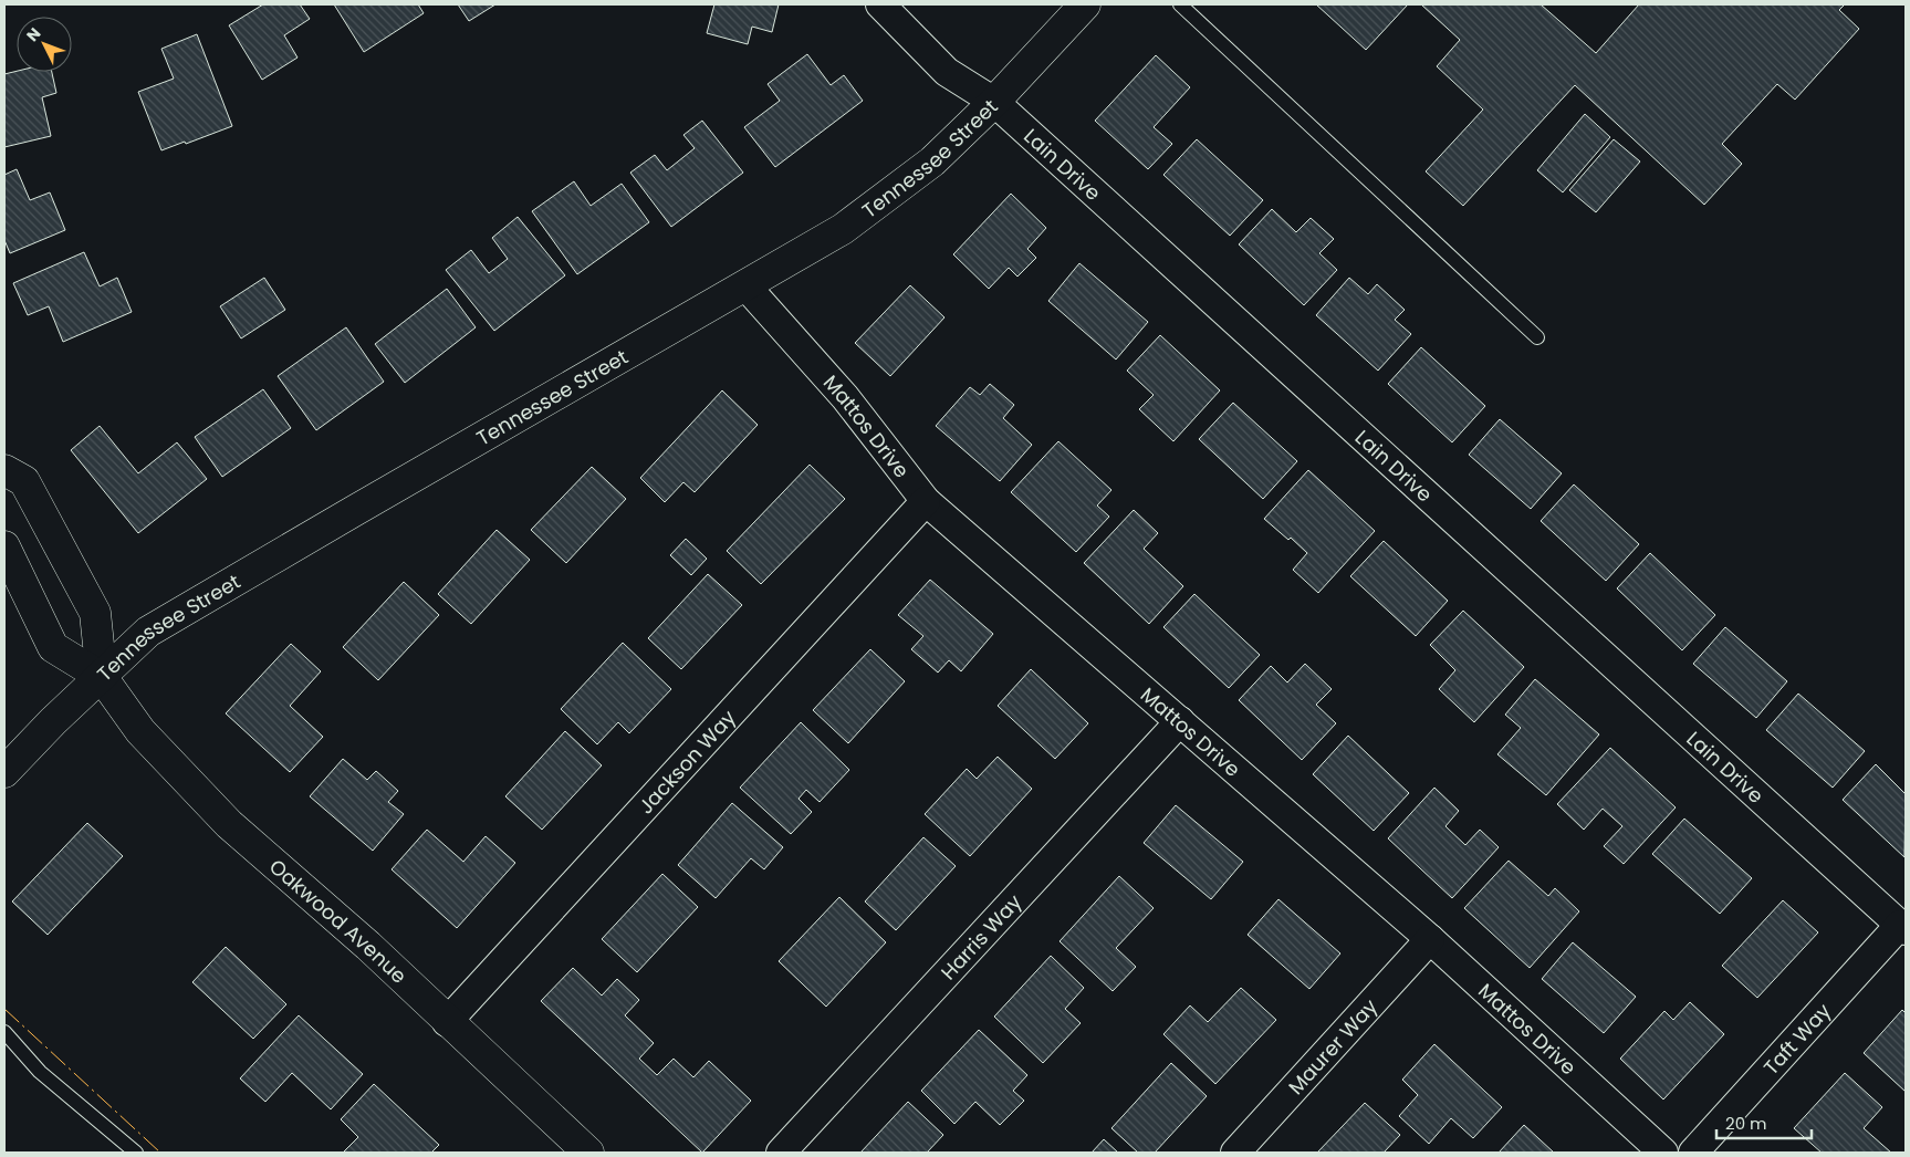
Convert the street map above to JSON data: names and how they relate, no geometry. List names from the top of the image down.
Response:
{
  "streets": {
    "main road": ["Tennessee Street", "Oakwood Avenue"],
    "street": [
      "Lain Drive",
      "Mattos Drive",
      "Jackson Way",
      "Harris Way",
      "Taft Way",
      "Maurer Way"
    ]
  },
  "crossings": [
    ["Tennessee Street", "Lain Drive"],
    ["Tennessee Street", "Mattos Drive"],
    ["Tennessee Street", "Oakwood Avenue"],
    ["Lain Drive", "Taft Way"],
    ["Mattos Drive", "Jackson Way"],
    ["Mattos Drive", "Harris Way"],
    ["Mattos Drive", "Maurer Way"],
    ["Jackson Way", "Oakwood Avenue"]
  ],
  "scale_bar": "20 m",
  "north": "top left"
}
